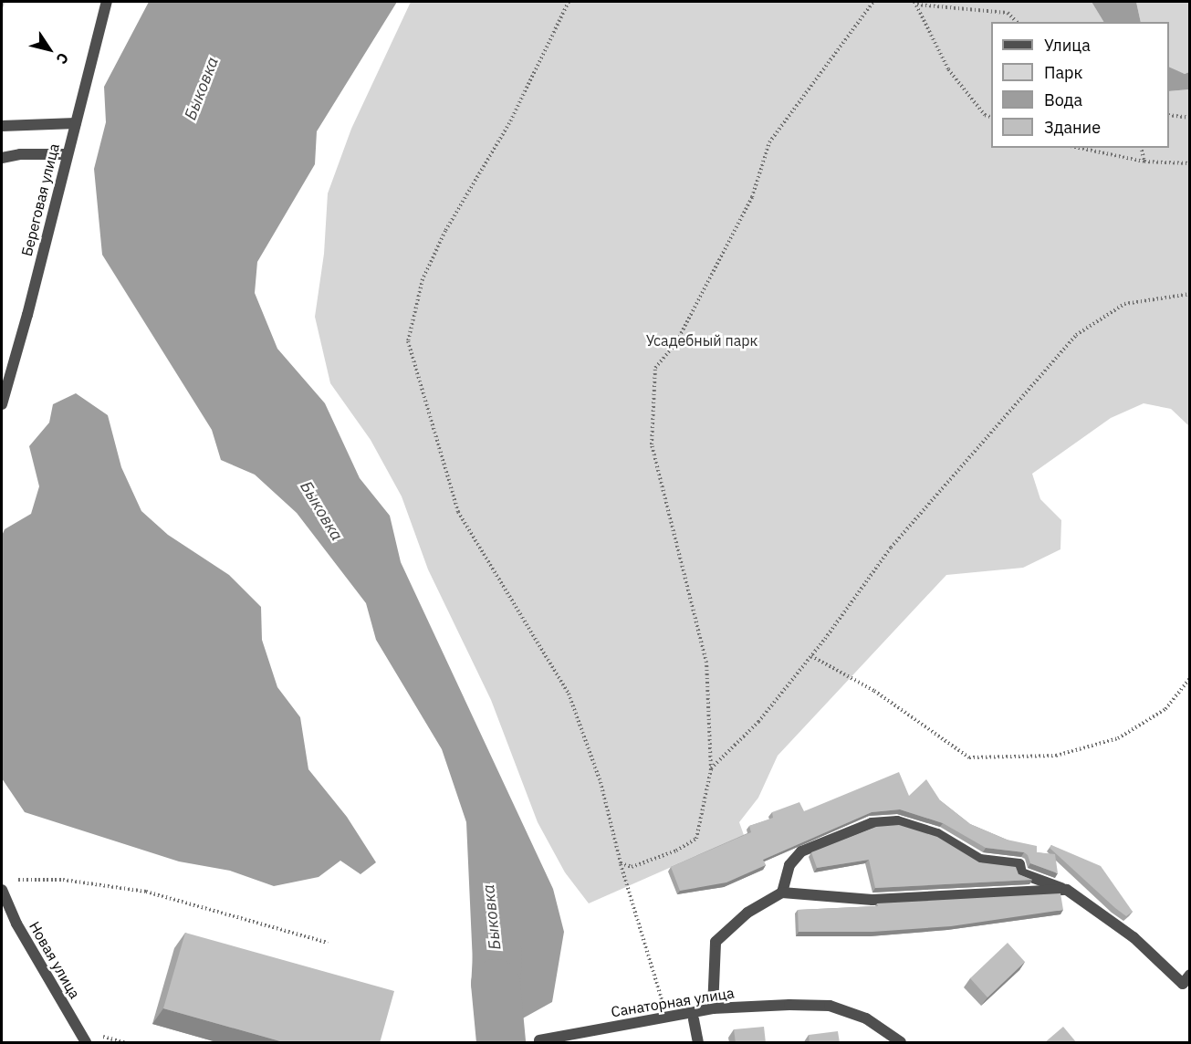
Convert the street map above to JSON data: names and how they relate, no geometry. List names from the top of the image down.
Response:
{
  "streets": {
    "street": ["Береговая улица", "Новая улица", "Санаторная улица"]
  },
  "water": ["Быковка"],
  "parks": ["Усадебный парк"],
  "legend": [
    "Улица",
    "Парк",
    "Вода",
    "Здание"
  ],
  "north": "bottom right"
}
